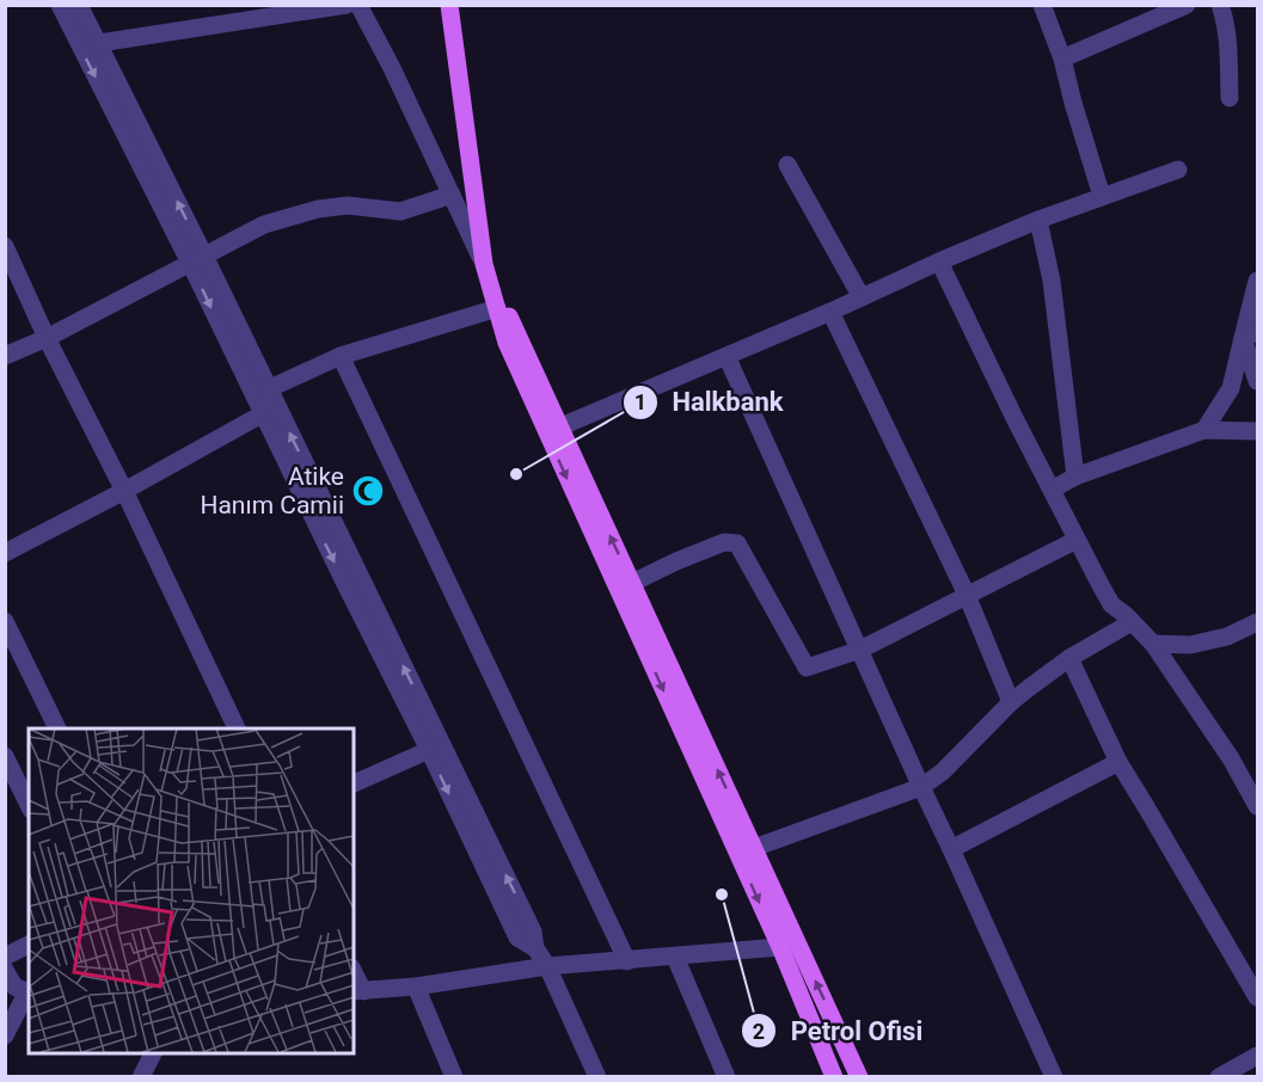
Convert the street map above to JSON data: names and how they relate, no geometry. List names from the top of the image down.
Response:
{
  "places": {
    "other": ["Halkbank", "Petrol Ofisi"],
    "mosque": ["Atike Hanım Camii"]
  }
}
